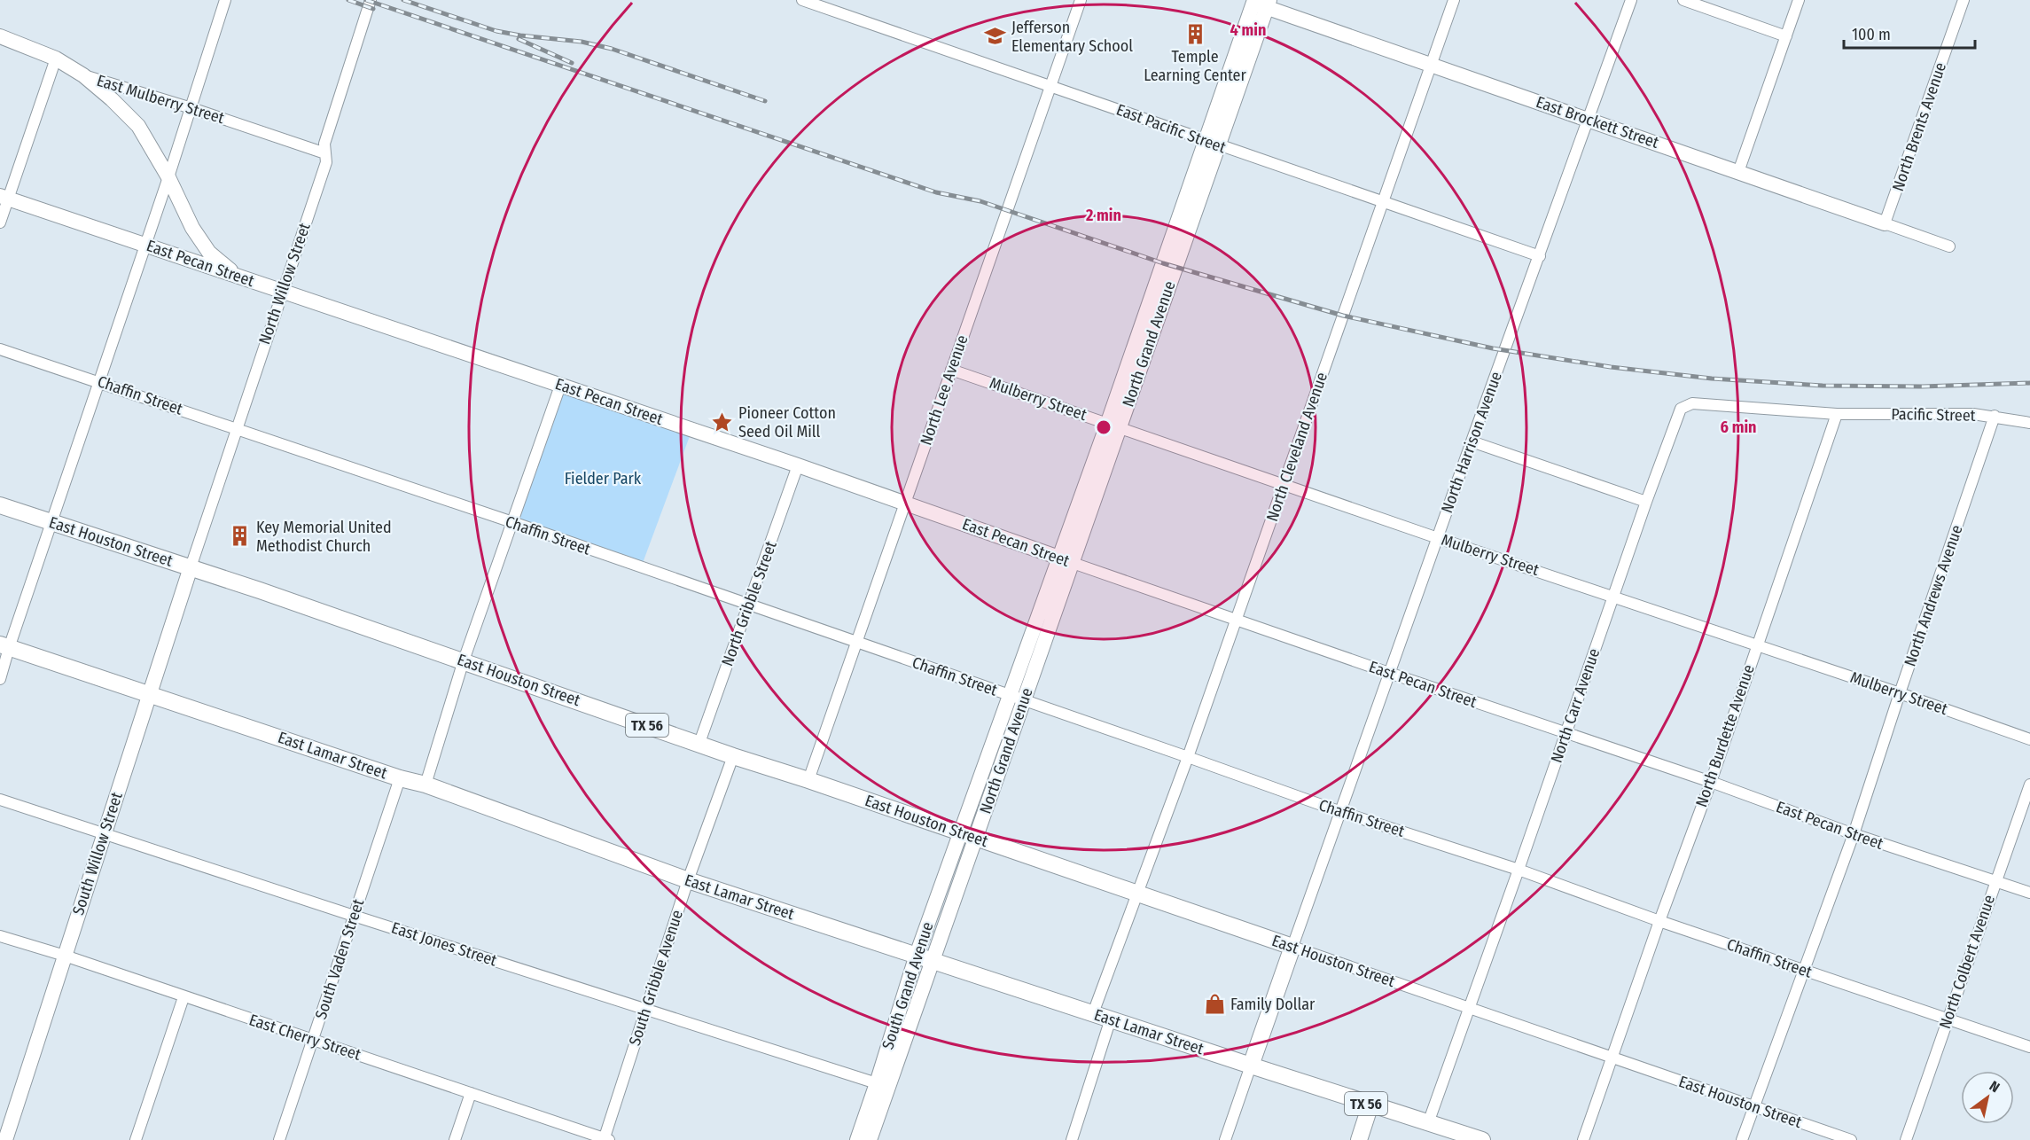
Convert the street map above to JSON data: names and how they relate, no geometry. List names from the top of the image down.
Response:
{
  "streets": {
    "main road": ["East Houston Street", "TX 56", "East Lamar Street"],
    "street": [
      "East Mulberry Street",
      "East Brockett Street",
      "North Brents Avenue",
      "East Pacific Street",
      "East Pecan Street",
      "North Willow Street",
      "North Grand Avenue",
      "North Lee Avenue",
      "Chaffin Street",
      "Mulberry Street",
      "Pacific Street",
      "North Harrison Avenue",
      "North Cleveland Avenue",
      "North Andrews Avenue",
      "North Gribble Street",
      "North Carr Avenue",
      "North Burdette Avenue",
      "South Willow Street",
      "East Jones Street",
      "South Vaden Street",
      "North Colbert Avenue",
      "South Gribble Avenue",
      "South Grand Avenue",
      "East Cherry Street"
    ]
  },
  "crossings": [
    ["East Mulberry Street", "North Willow Street"],
    ["East Brockett Street", "North Brents Avenue"],
    ["East Brockett Street", "North Grand Avenue"],
    ["East Brockett Street", "North Harrison Avenue"],
    ["East Brockett Street", "North Cleveland Avenue"],
    ["East Pacific Street", "North Grand Avenue"],
    ["East Pacific Street", "North Lee Avenue"],
    ["East Pacific Street", "North Harrison Avenue"],
    ["East Pacific Street", "North Cleveland Avenue"],
    ["East Pecan Street", "North Willow Street"],
    ["East Pecan Street", "North Grand Avenue"],
    ["East Pecan Street", "North Lee Avenue"],
    ["East Pecan Street", "North Harrison Avenue"],
    ["East Pecan Street", "North Cleveland Avenue"],
    ["East Pecan Street", "North Andrews Avenue"],
    ["East Pecan Street", "North Gribble Street"],
    ["East Pecan Street", "North Carr Avenue"],
    ["East Pecan Street", "North Burdette Avenue"],
    ["East Pecan Street", "North Colbert Avenue"],
    ["North Willow Street", "Chaffin Street"],
    ["North Willow Street", "East Houston Street"],
    ["North Willow Street", "South Willow Street"],
    ["North Grand Avenue", "Chaffin Street"],
    ["North Grand Avenue", "Mulberry Street"],
    ["North Grand Avenue", "East Houston Street"],
    ["North Grand Avenue", "South Grand Avenue"],
    ["North Lee Avenue", "Chaffin Street"],
    ["North Lee Avenue", "Mulberry Street"],
    ["North Lee Avenue", "East Houston Street"],
    ["Chaffin Street", "North Harrison Avenue"],
    ["Chaffin Street", "North Cleveland Avenue"],
    ["Chaffin Street", "North Andrews Avenue"],
    ["Chaffin Street", "North Gribble Street"],
    ["Chaffin Street", "North Carr Avenue"],
    ["Chaffin Street", "North Burdette Avenue"],
    ["Chaffin Street", "North Colbert Avenue"],
    ["Mulberry Street", "North Harrison Avenue"],
    ["Mulberry Street", "North Cleveland Avenue"],
    ["Mulberry Street", "North Andrews Avenue"],
    ["Mulberry Street", "North Carr Avenue"],
    ["Mulberry Street", "North Burdette Avenue"],
    ["Pacific Street", "North Andrews Avenue"],
    ["Pacific Street", "North Carr Avenue"],
    ["Pacific Street", "North Burdette Avenue"],
    ["North Harrison Avenue", "East Houston Street"],
    ["North Cleveland Avenue", "East Houston Street"],
    ["North Cleveland Avenue", "East Lamar Street"],
    ["East Houston Street", "North Andrews Avenue"],
    ["East Houston Street", "North Gribble Street"],
    ["East Houston Street", "North Carr Avenue"],
    ["East Houston Street", "North Burdette Avenue"],
    ["East Houston Street", "South Willow Street"],
    ["East Houston Street", "South Gribble Avenue"],
    ["East Houston Street", "South Grand Avenue"],
    ["North Carr Avenue", "East Lamar Street"],
    ["East Lamar Street", "South Willow Street"],
    ["East Lamar Street", "South Vaden Street"],
    ["East Lamar Street", "South Gribble Avenue"],
    ["East Lamar Street", "South Grand Avenue"],
    ["South Willow Street", "East Jones Street"],
    ["South Willow Street", "East Cherry Street"],
    ["East Jones Street", "South Vaden Street"],
    ["East Jones Street", "South Gribble Avenue"],
    ["East Jones Street", "South Grand Avenue"],
    ["South Vaden Street", "East Cherry Street"],
    ["South Gribble Avenue", "East Cherry Street"]
  ],
  "parks": ["Fielder Park"],
  "places": {
    "building": ["Temple Learning Center", "Key Memorial United Methodist Church"],
    "school or university": ["Jefferson Elementary School"],
    "place": ["Pioneer Cotton Seed Oil Mill"],
    "shop": ["Family Dollar"]
  },
  "scale_bar": "100 m",
  "north": "top right",
  "rings": ["4 min", "2 min", "6 min"]
}
